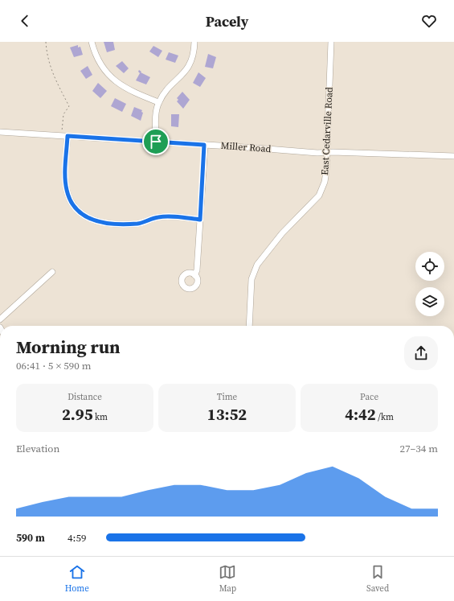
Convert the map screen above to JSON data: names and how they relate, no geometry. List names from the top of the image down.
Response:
{
  "streets": {
    "street": ["East Cedarville Road", "Miller Road"]
  },
  "crossings": [
    ["East Cedarville Road", "Miller Road"]
  ],
  "page": {
    "header": "Pacely",
    "heading": ["Morning run", "06:41 · 5 × 590 m"],
    "stats": [
      ["Distance", "2.95 km"],
      ["Time", "13:52"],
      ["Pace", "4:42 /km"]
    ],
    "chart": ["Elevation", "27–34 m"],
    "list": [
      {
        "name": "590 m",
        "note": "4:59"
      }
    ],
    "tabs": ["Home", "Map", "Saved"]
  }
}
